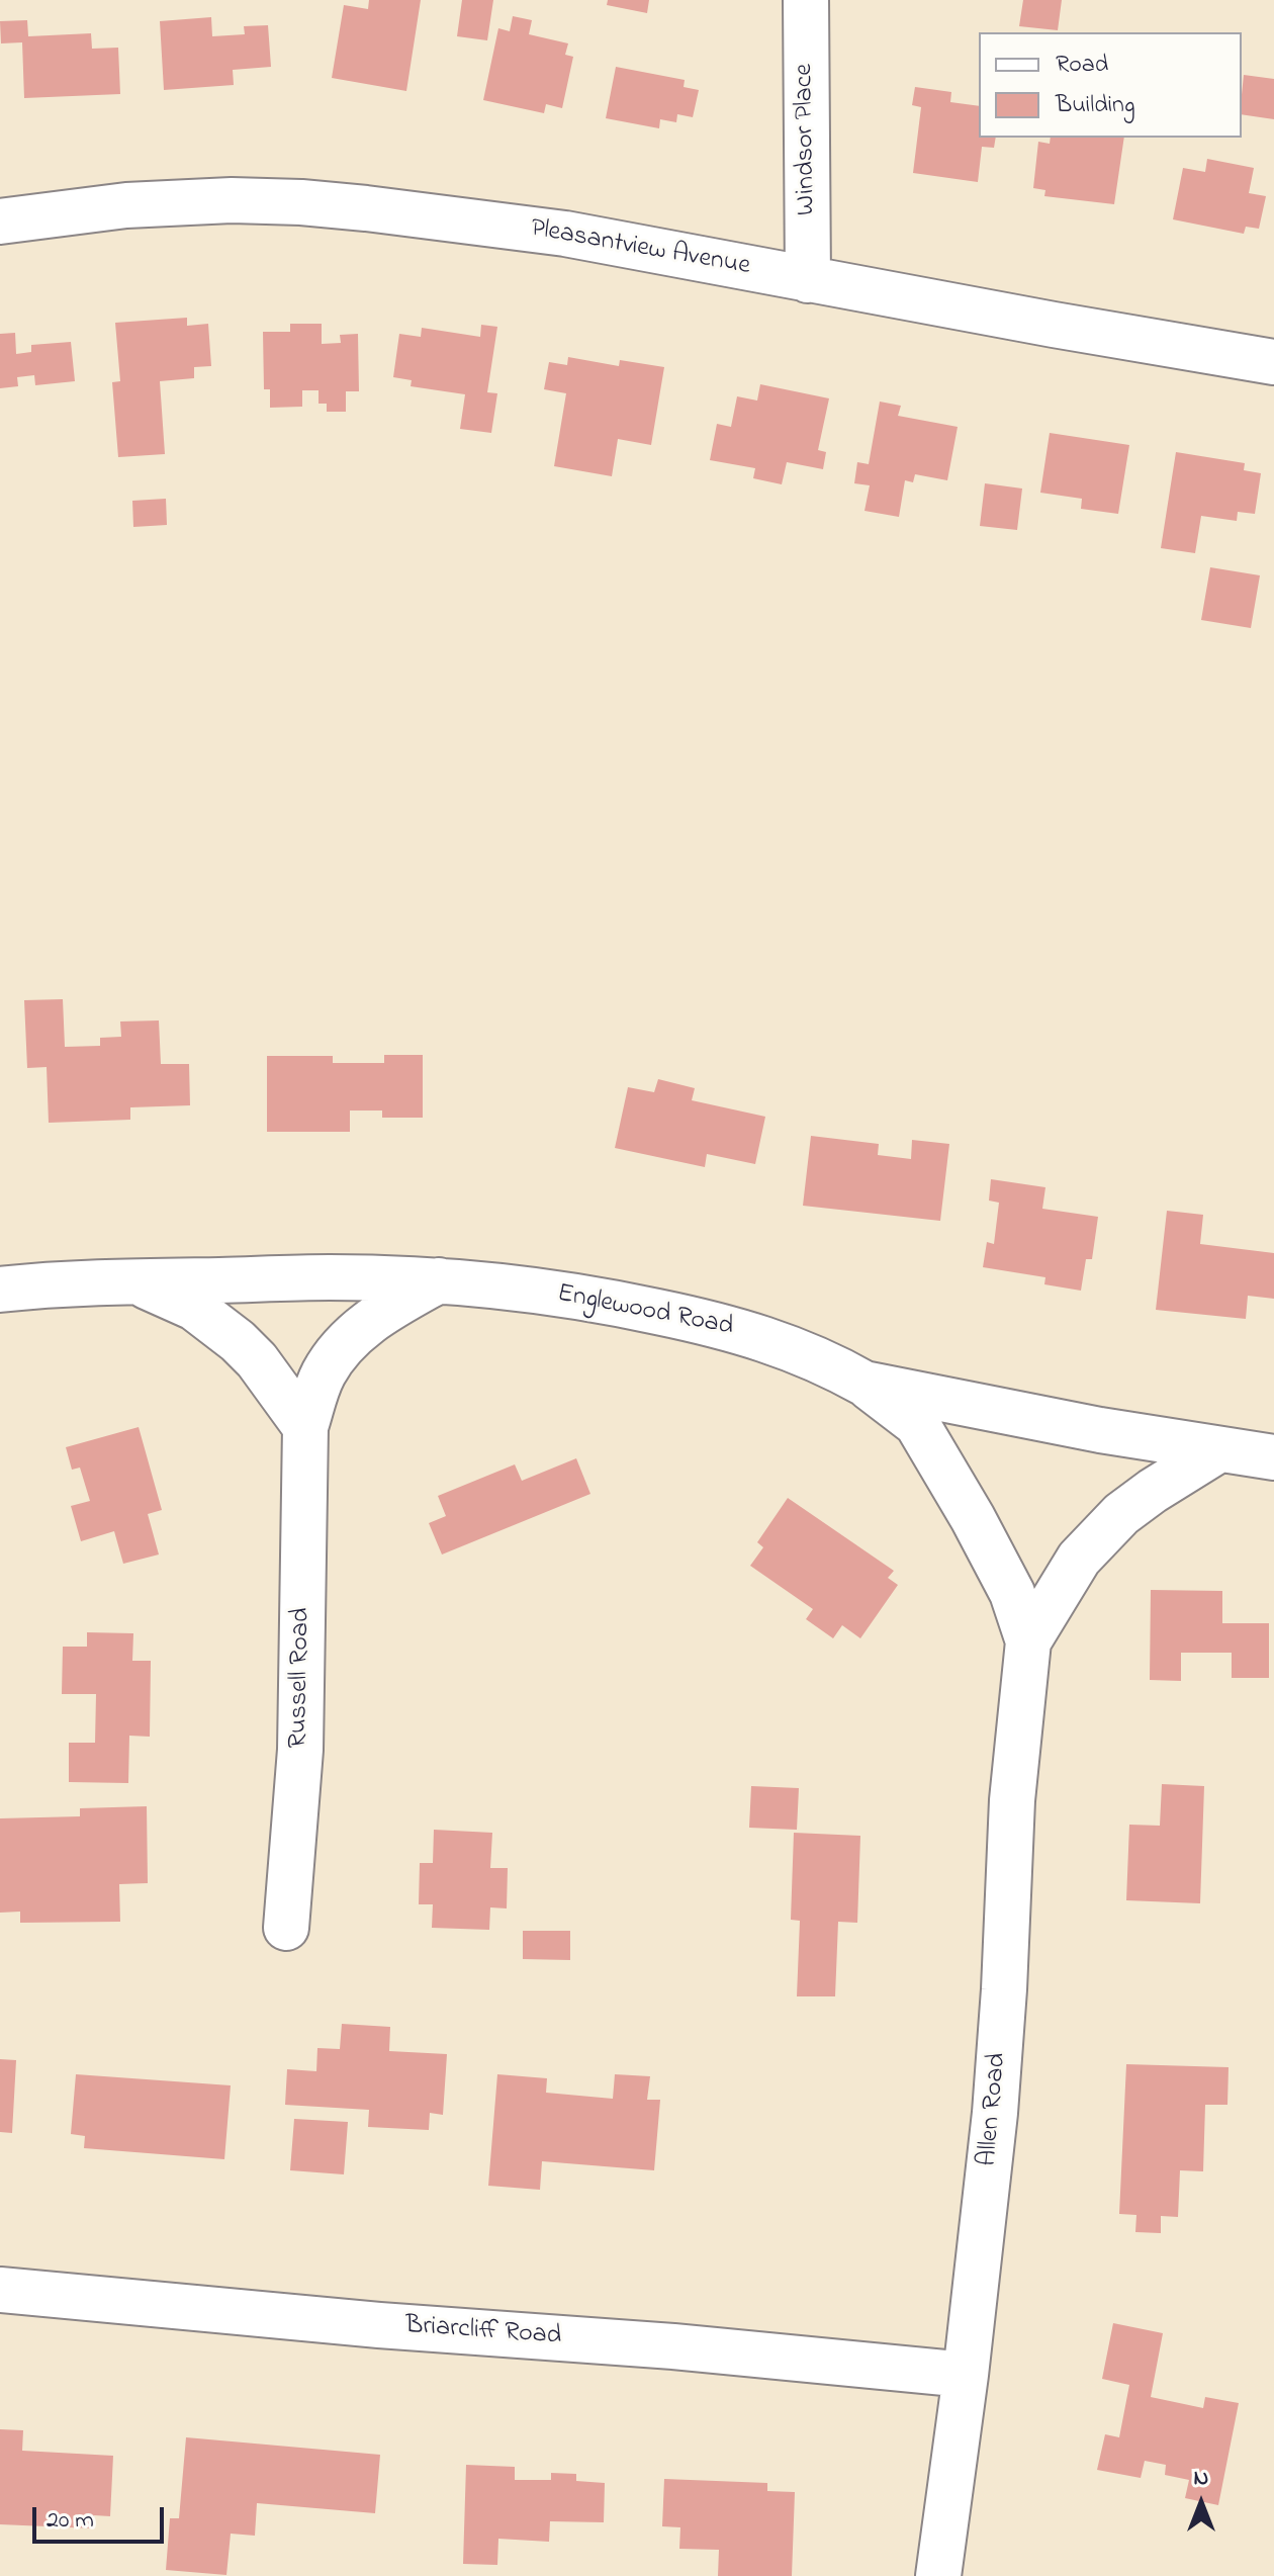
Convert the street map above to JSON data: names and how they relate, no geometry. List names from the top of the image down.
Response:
{
  "streets": {
    "street": [
      "Windsor Place",
      "Pleasantview Avenue",
      "Englewood Road",
      "Russell Road",
      "Allen Road",
      "Briarcliff Road"
    ]
  },
  "crossings": [
    ["Windsor Place", "Pleasantview Avenue"],
    ["Englewood Road", "Russell Road"],
    ["Englewood Road", "Allen Road"],
    ["Allen Road", "Briarcliff Road"]
  ],
  "legend": ["Road", "Building"],
  "scale_bar": "20 m",
  "north": "top"
}
